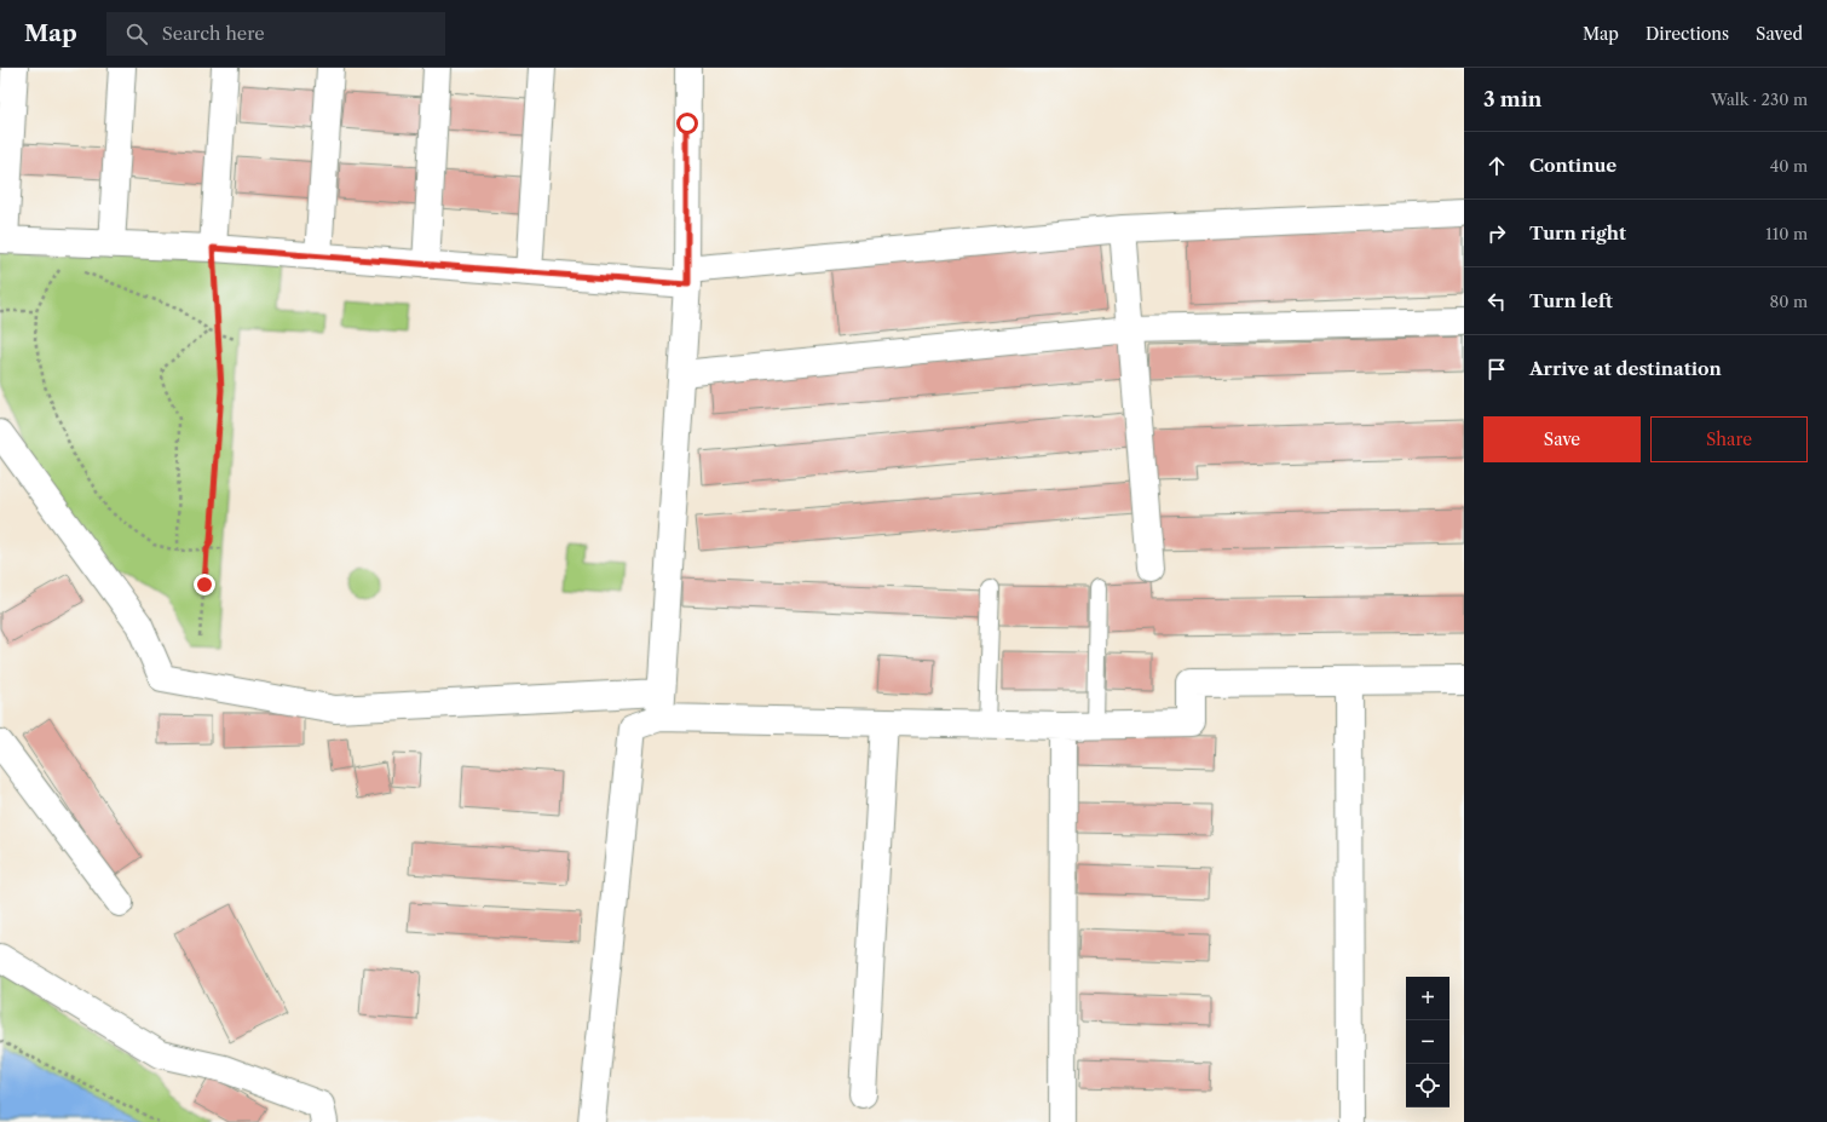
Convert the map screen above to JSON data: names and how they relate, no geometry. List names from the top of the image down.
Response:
{
  "page": {
    "header": "Map",
    "search": "Search here",
    "nav": ["Map", "Directions", "Saved"],
    "heading": ["3 min", "Walk · 230 m"],
    "list": [
      ["Continue", "40 m"],
      ["Turn right", "110 m"],
      ["Turn left", "80 m"],
      "Arrive at destination"
    ],
    "buttons": ["Save", "Share"],
    "map_buttons": ["+", "−"]
  }
}
